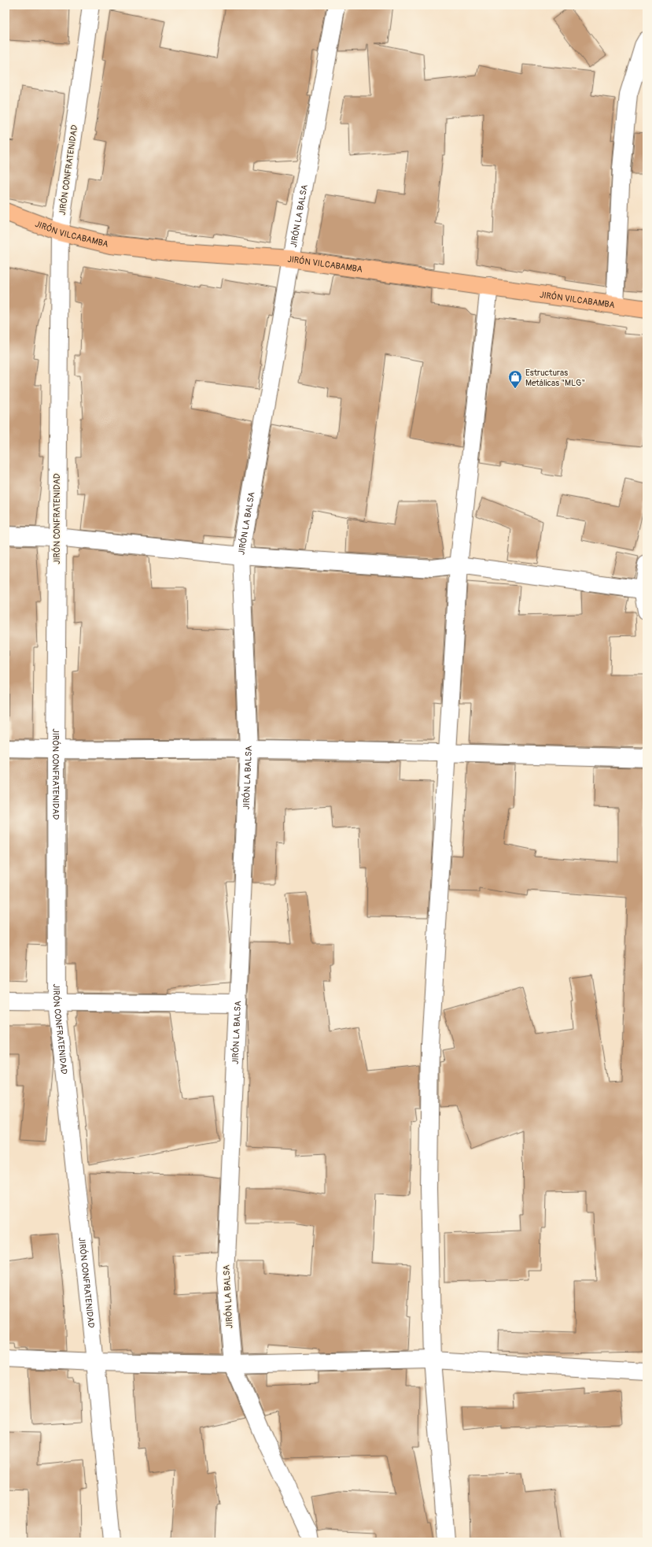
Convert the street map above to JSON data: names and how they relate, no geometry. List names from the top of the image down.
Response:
{
  "streets": {
    "main road": ["JIRÓN VILCABAMBA"],
    "street": ["JIRÓN CONFRATENIDAD", "JIRÓN LA BALSA"]
  },
  "crossings": [
    ["JIRÓN CONFRATENIDAD", "JIRÓN VILCABAMBA"],
    ["JIRÓN LA BALSA", "JIRÓN VILCABAMBA"]
  ],
  "places": {
    "shop": ["Estructuras Metálicas \"MLG\""]
  }
}
